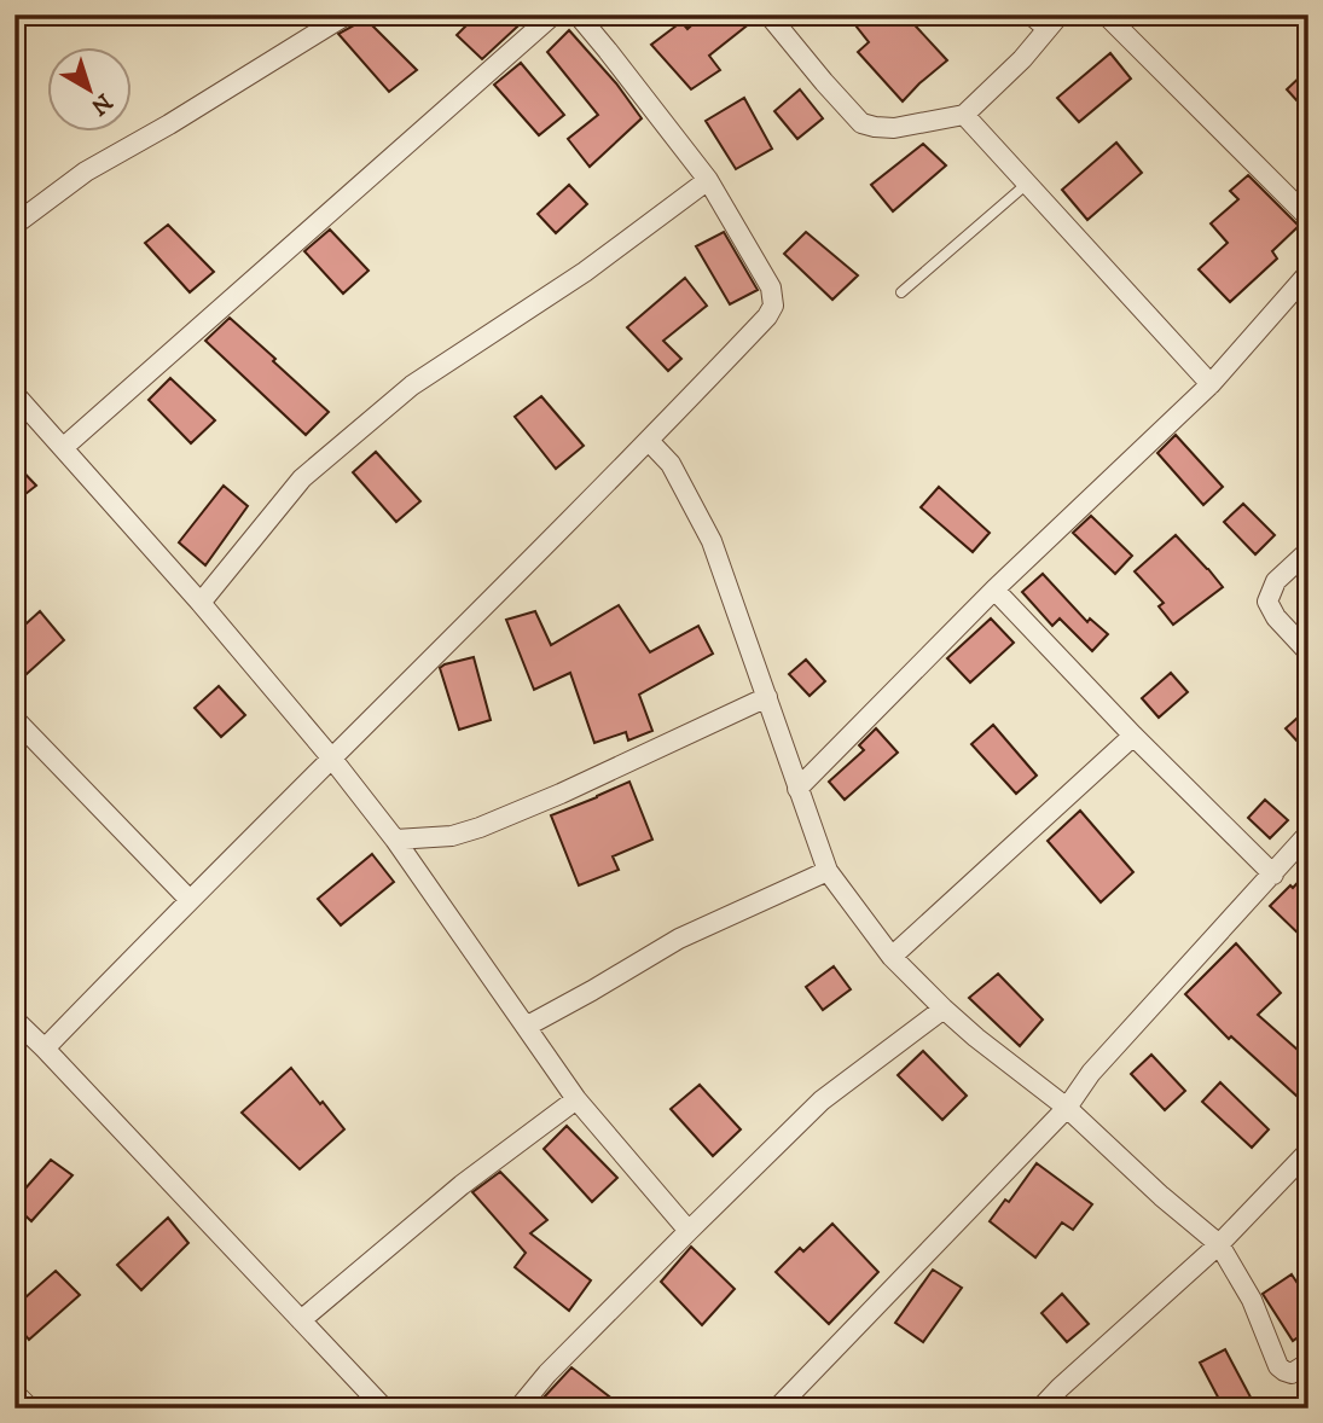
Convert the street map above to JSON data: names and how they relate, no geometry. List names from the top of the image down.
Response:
{
  "north": "bottom right"
}
